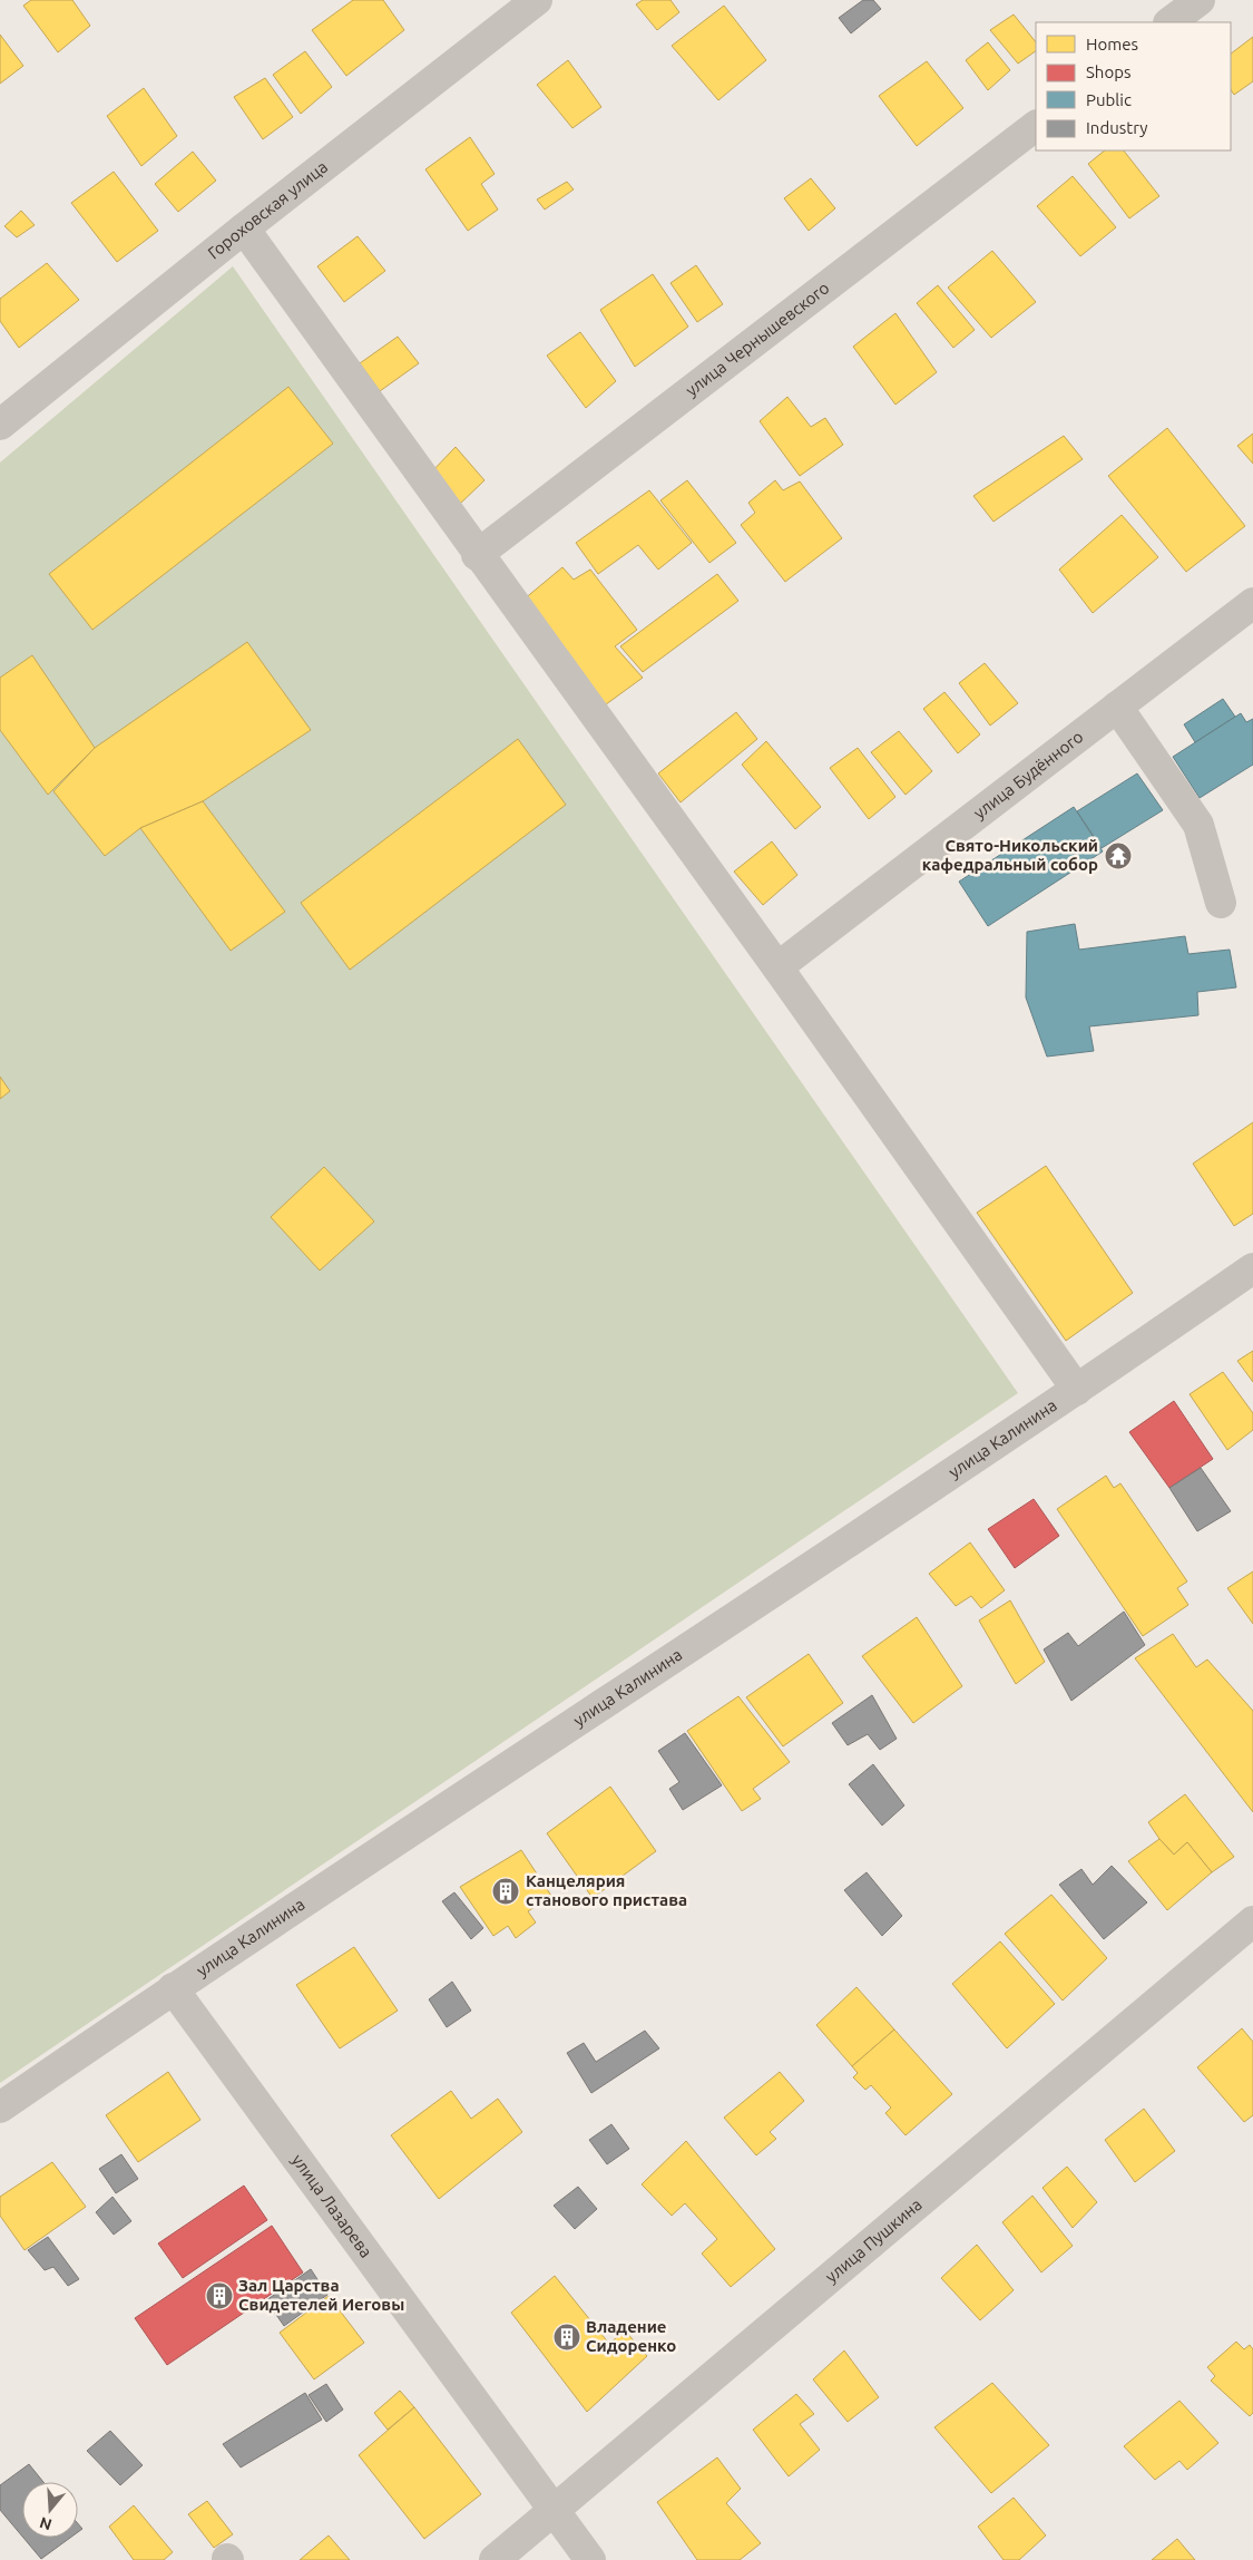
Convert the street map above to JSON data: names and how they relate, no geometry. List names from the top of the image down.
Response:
{
  "streets": {
    "street": [
      "Гороховская улица",
      "улица Чернышевского",
      "улица Будённого",
      "улица Калинина",
      "улица Лазарева",
      "улица Пушкина"
    ]
  },
  "crossings": [
    ["улица Калинина", "улица Лазарева"],
    ["улица Лазарева", "улица Пушкина"]
  ],
  "places": {
    "temple": ["Свято-Никольский кафедральный собор"],
    "building": ["Канцелярия станового пристава", "Зал Царства Свидетелей Иеговы", "Владение Сидоренко"]
  },
  "legend": [
    "Homes",
    "Shops",
    "Public",
    "Industry"
  ],
  "north": "bottom"
}
